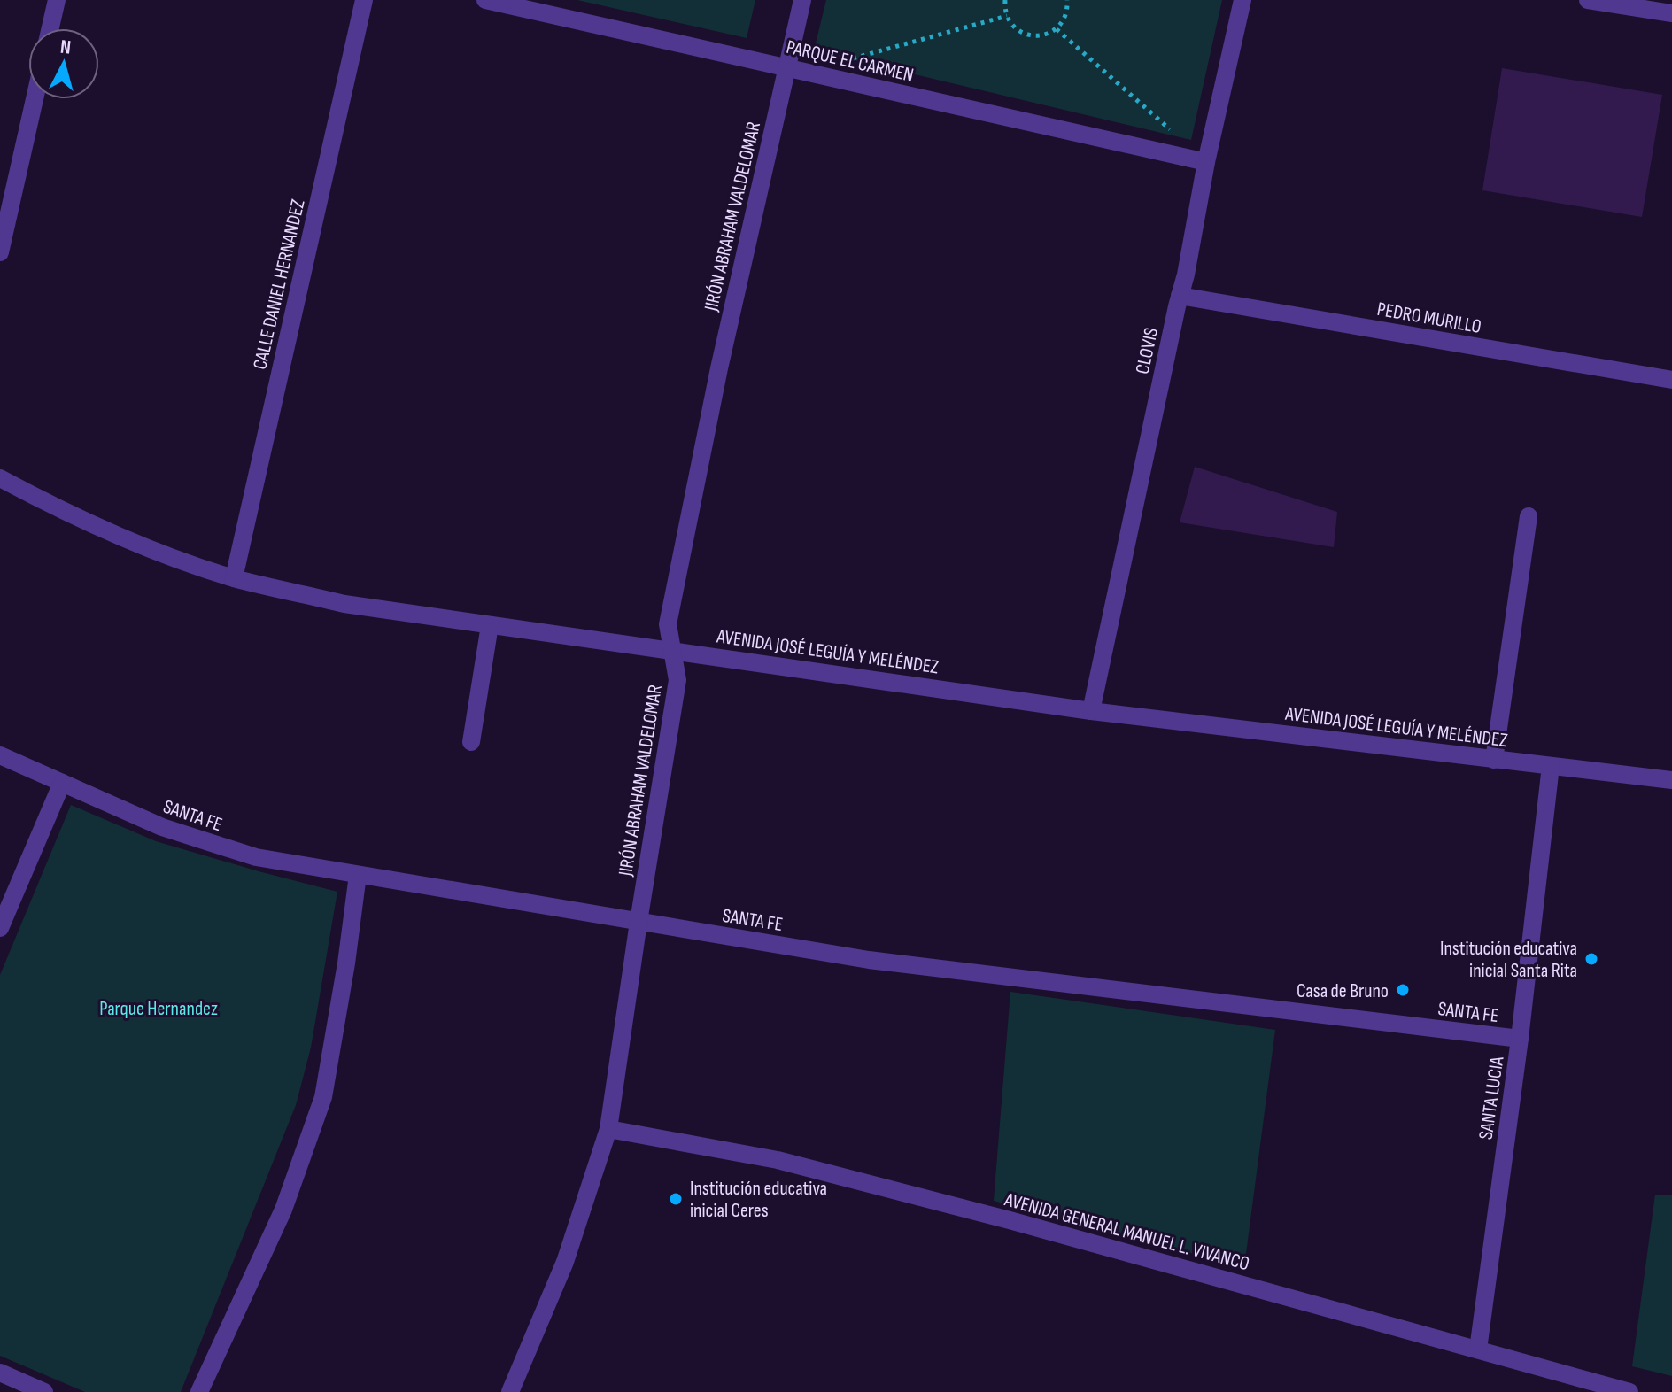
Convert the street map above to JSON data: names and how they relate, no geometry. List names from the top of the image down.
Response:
{
  "streets": {
    "street": [
      "PARQUE EL CARMEN",
      "JIRÓN ABRAHAM VALDELOMAR",
      "CALLE DANIEL HERNANDEZ",
      "PEDRO MURILLO",
      "CLOVIS",
      "AVENIDA JOSÉ LEGUÍA Y MELÉNDEZ",
      "SANTA FE",
      "SANTA LUCIA",
      "AVENIDA GENERAL MANUEL L. VIVANCO"
    ]
  },
  "crossings": [
    ["PARQUE EL CARMEN", "JIRÓN ABRAHAM VALDELOMAR"],
    ["PARQUE EL CARMEN", "CLOVIS"],
    ["JIRÓN ABRAHAM VALDELOMAR", "AVENIDA JOSÉ LEGUÍA Y MELÉNDEZ"],
    ["JIRÓN ABRAHAM VALDELOMAR", "SANTA FE"],
    ["JIRÓN ABRAHAM VALDELOMAR", "AVENIDA GENERAL MANUEL L. VIVANCO"],
    ["CALLE DANIEL HERNANDEZ", "AVENIDA JOSÉ LEGUÍA Y MELÉNDEZ"],
    ["PEDRO MURILLO", "CLOVIS"],
    ["CLOVIS", "AVENIDA JOSÉ LEGUÍA Y MELÉNDEZ"],
    ["AVENIDA JOSÉ LEGUÍA Y MELÉNDEZ", "SANTA LUCIA"],
    ["SANTA FE", "SANTA LUCIA"],
    ["SANTA LUCIA", "AVENIDA GENERAL MANUEL L. VIVANCO"]
  ],
  "parks": ["Parque Hernandez"],
  "places": ["Institución educativa inicial Santa Rita", "Casa de Bruno", "Institución educativa inicial Ceres"],
  "north": "top"
}
